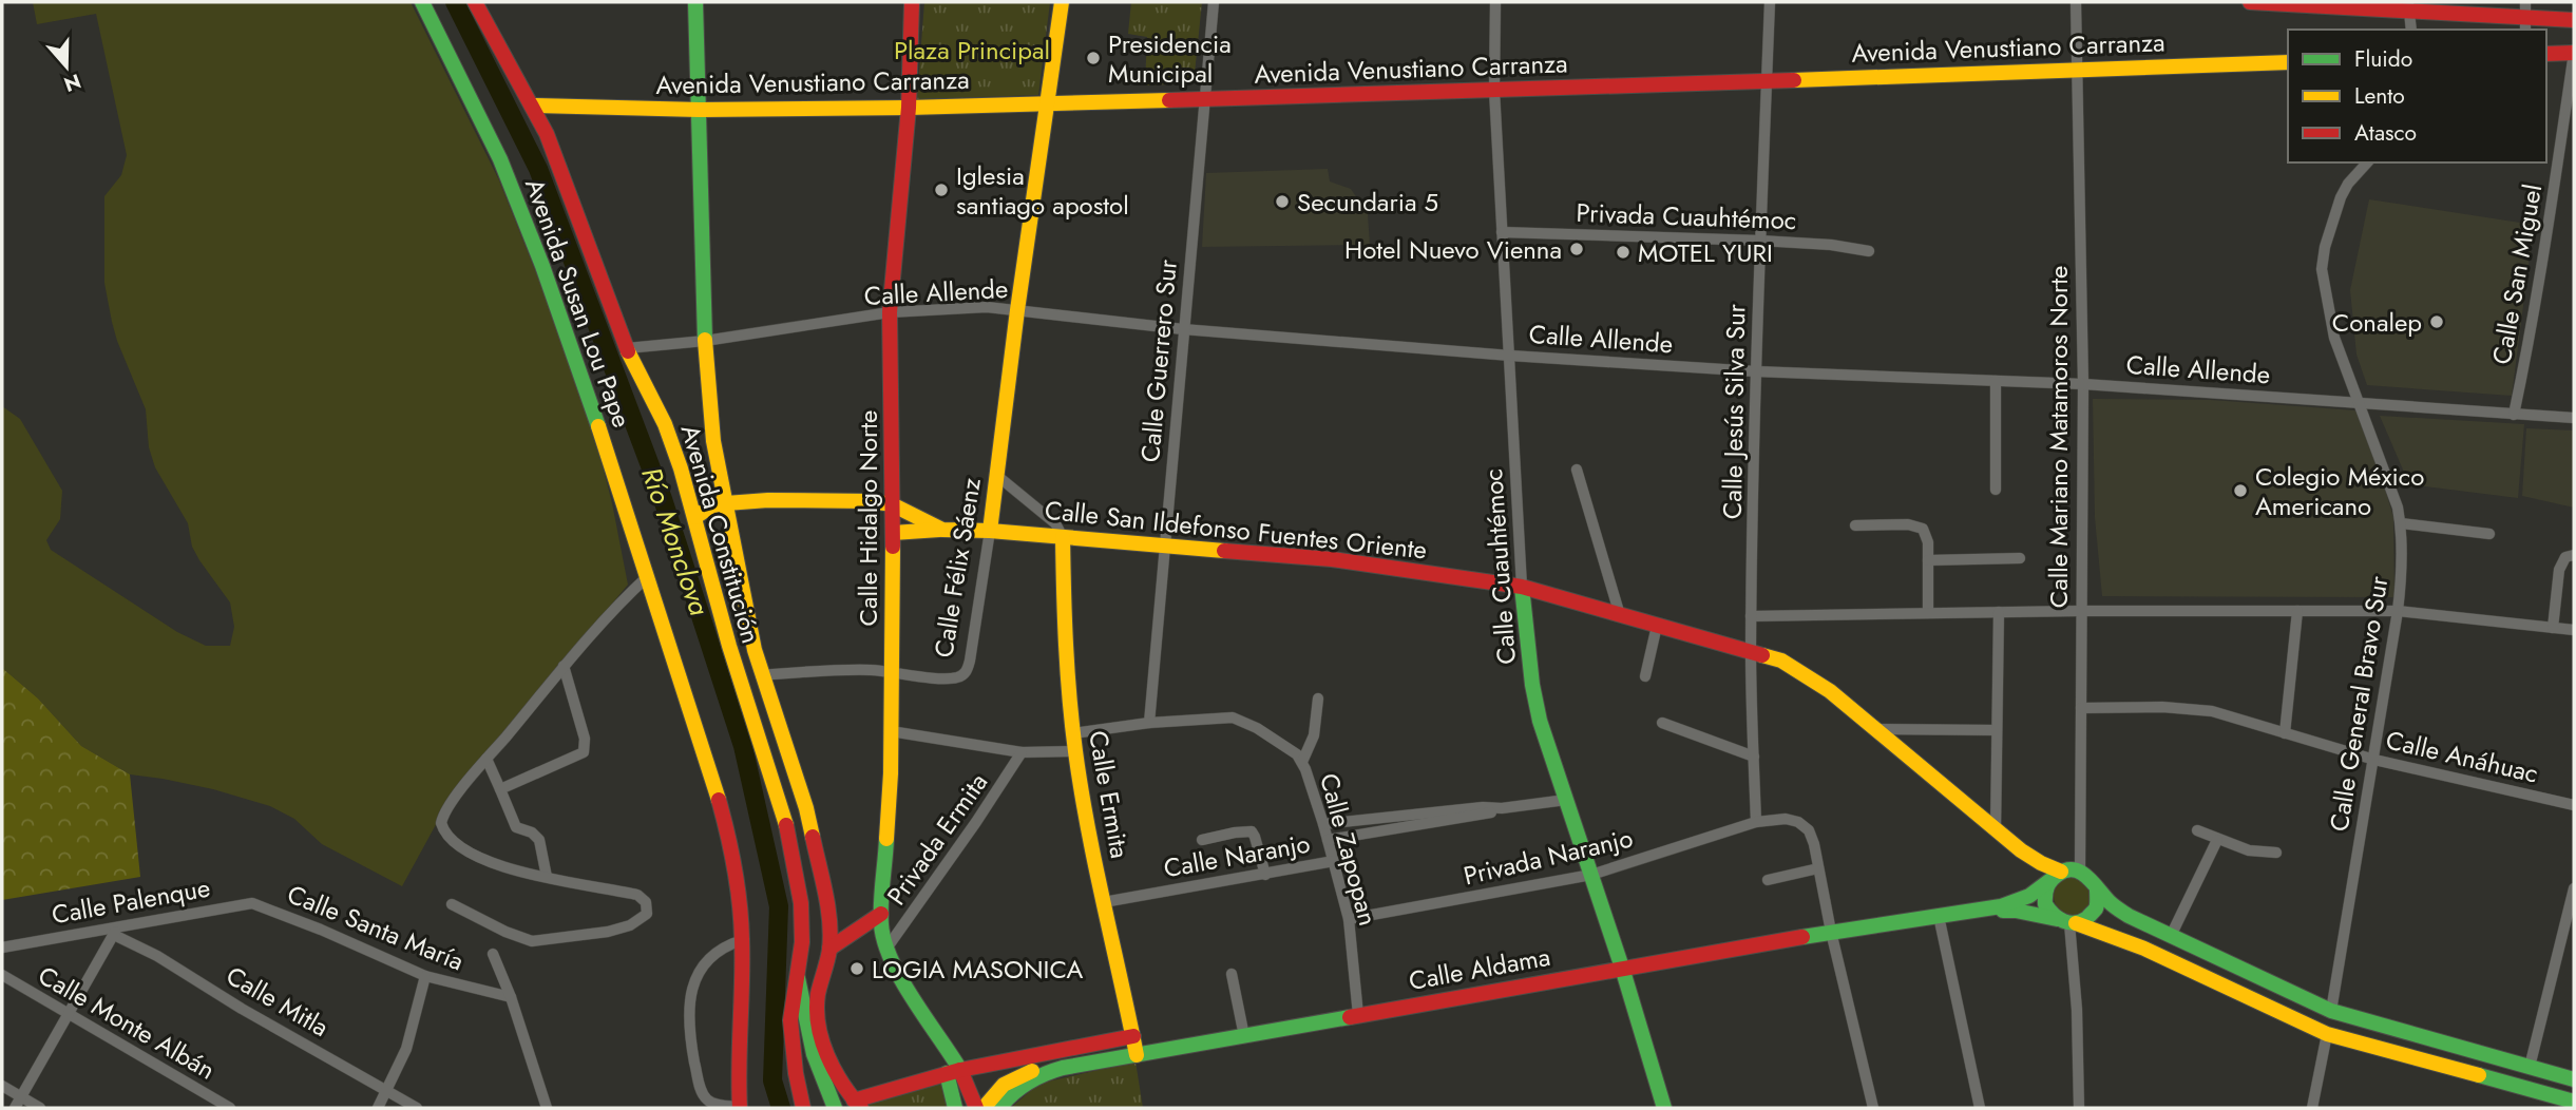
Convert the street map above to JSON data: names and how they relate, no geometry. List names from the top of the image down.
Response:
{
  "streets": {
    "street": [
      "Avenida Venustiano Carranza",
      "Privada Cuauhtémoc",
      "Calle San Miguel",
      "Calle Allende",
      "Avenida Susan Lou Pape",
      "Calle Guerrero Sur",
      "Calle Jesús Silva Sur",
      "Calle Mariano Matamoros Norte",
      "Calle Hidalgo Norte",
      "Calle San Ildefonso Fuentes Oriente",
      "Avenida Constitución",
      "Calle Cuauhtémoc",
      "Calle Félix Sáenz",
      "Calle General Bravo Sur",
      "Calle Anáhuac",
      "Calle Ermita",
      "Privada Ermita",
      "Calle Zapopan",
      "Calle Naranjo",
      "Privada Naranjo",
      "Calle Palenque",
      "Calle Santa María",
      "Calle Aldama",
      "Calle Mitla",
      "Calle Monte Albán"
    ]
  },
  "crossings": [
    ["Avenida Venustiano Carranza", "Calle Guerrero Sur"],
    ["Avenida Venustiano Carranza", "Calle Jesús Silva Sur"],
    ["Avenida Venustiano Carranza", "Calle Mariano Matamoros Norte"],
    ["Avenida Venustiano Carranza", "Calle Hidalgo Norte"],
    ["Avenida Venustiano Carranza", "Avenida Constitución"],
    ["Avenida Venustiano Carranza", "Calle Cuauhtémoc"],
    ["Avenida Venustiano Carranza", "Calle Félix Sáenz"],
    ["Privada Cuauhtémoc", "Calle Jesús Silva Sur"],
    ["Privada Cuauhtémoc", "Calle Cuauhtémoc"],
    ["Calle San Miguel", "Calle Allende"],
    ["Calle Allende", "Calle Guerrero Sur"],
    ["Calle Allende", "Calle Jesús Silva Sur"],
    ["Calle Allende", "Calle Mariano Matamoros Norte"],
    ["Calle Allende", "Calle Hidalgo Norte"],
    ["Calle Allende", "Avenida Constitución"],
    ["Calle Allende", "Calle Cuauhtémoc"],
    ["Calle Allende", "Calle Félix Sáenz"],
    ["Calle Allende", "Calle General Bravo Sur"],
    ["Calle Guerrero Sur", "Calle San Ildefonso Fuentes Oriente"],
    ["Calle Guerrero Sur", "Calle Zapopan"],
    ["Calle Jesús Silva Sur", "Calle San Ildefonso Fuentes Oriente"],
    ["Calle Jesús Silva Sur", "Privada Naranjo"],
    ["Calle Mariano Matamoros Norte", "Calle San Ildefonso Fuentes Oriente"],
    ["Calle Mariano Matamoros Norte", "Calle Anáhuac"],
    ["Calle Mariano Matamoros Norte", "Calle Aldama"],
    ["Calle Hidalgo Norte", "Calle San Ildefonso Fuentes Oriente"],
    ["Calle Hidalgo Norte", "Calle Félix Sáenz"],
    ["Calle Hidalgo Norte", "Privada Ermita"],
    ["Calle San Ildefonso Fuentes Oriente", "Avenida Constitución"],
    ["Calle San Ildefonso Fuentes Oriente", "Calle Cuauhtémoc"],
    ["Calle San Ildefonso Fuentes Oriente", "Calle Félix Sáenz"],
    ["Calle San Ildefonso Fuentes Oriente", "Calle Ermita"],
    ["Calle San Ildefonso Fuentes Oriente", "Calle Aldama"],
    ["Calle Cuauhtémoc", "Privada Naranjo"],
    ["Calle Cuauhtémoc", "Calle Aldama"],
    ["Calle General Bravo Sur", "Calle Anáhuac"],
    ["Calle Ermita", "Calle Zapopan"],
    ["Calle Ermita", "Calle Naranjo"],
    ["Calle Ermita", "Calle Aldama"],
    ["Calle Zapopan", "Calle Naranjo"],
    ["Calle Zapopan", "Privada Naranjo"],
    ["Calle Zapopan", "Calle Aldama"],
    ["Calle Palenque", "Calle Santa María"],
    ["Calle Palenque", "Calle Mitla"]
  ],
  "water": ["Río Monclova"],
  "parks": ["Plaza Principal"],
  "places": [
    "Presidencia Municipal",
    "Iglesia santiago apostol",
    "Secundaria 5",
    "Hotel Nuevo Vienna",
    "MOTEL YURI",
    "Conalep",
    "Colegio México Americano",
    "LOGIA MASONICA"
  ],
  "legend": ["Fluido", "Lento", "Atasco"],
  "north": "bottom"
}
